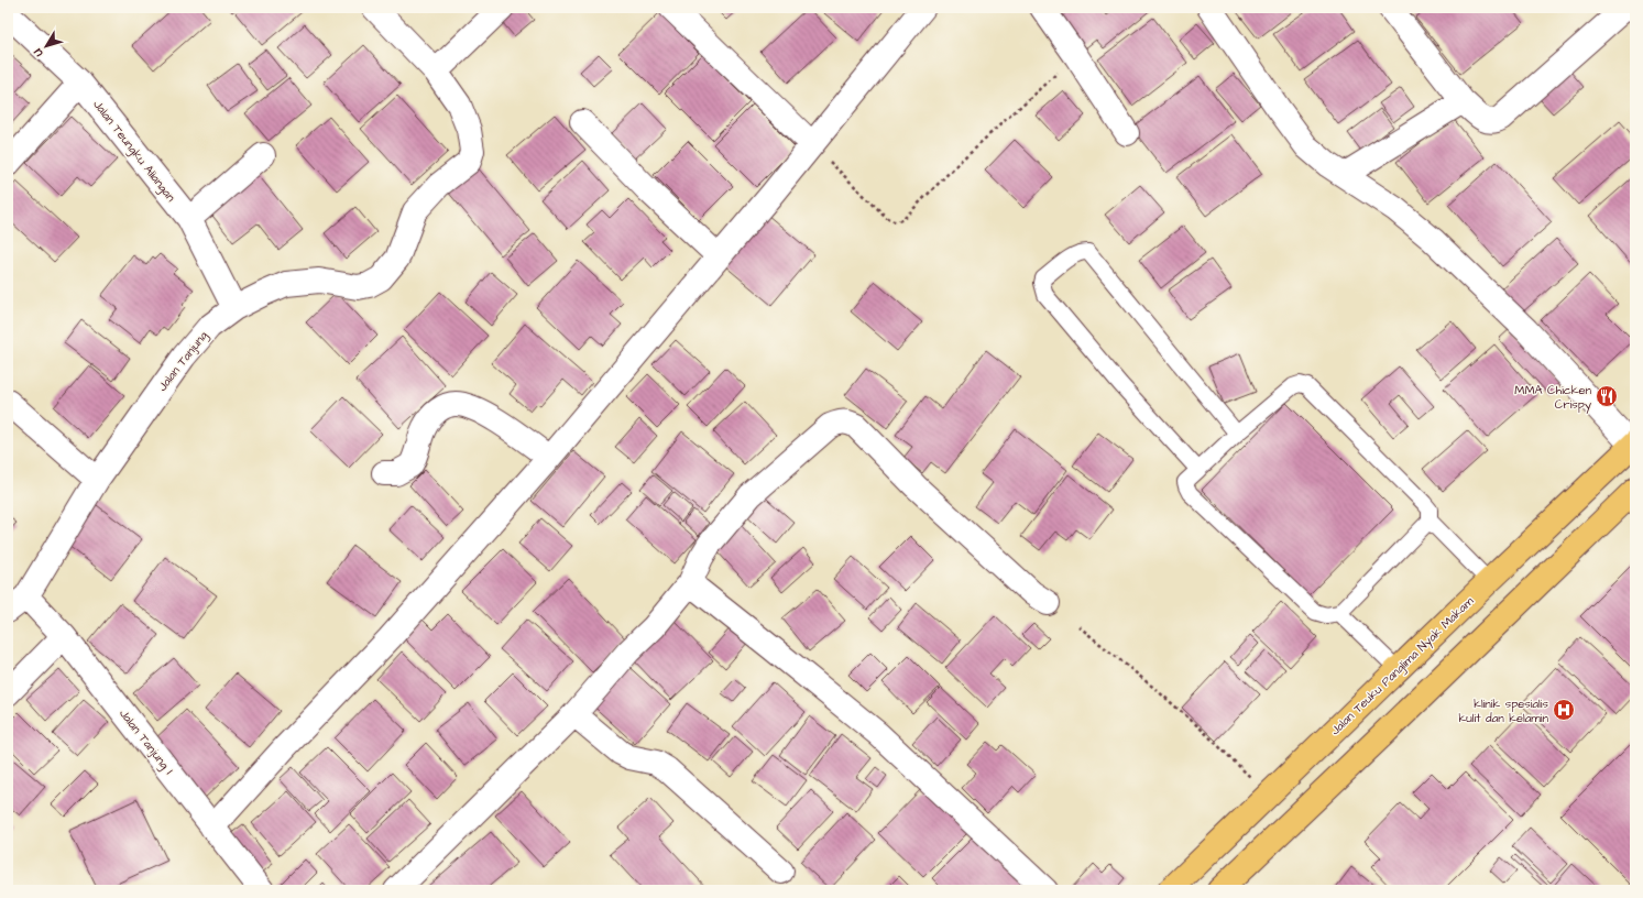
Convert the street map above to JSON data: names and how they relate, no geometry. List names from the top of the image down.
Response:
{
  "streets": {
    "main road": ["Jalan Teuku Panglima Nyak Makam"],
    "street": ["Jalan Teungku Aliangan", "Jalan Tanjung", "Jalan Tanjung I"]
  },
  "crossings": [
    ["Jalan Teungku Aliangan", "Jalan Tanjung"],
    ["Jalan Tanjung", "Jalan Tanjung I"]
  ],
  "places": {
    "restaurant": ["MMA Chicken Crispy"],
    "hospital": ["klinik spesialis kulit dan kelamin"]
  },
  "north": "bottom left"
}
